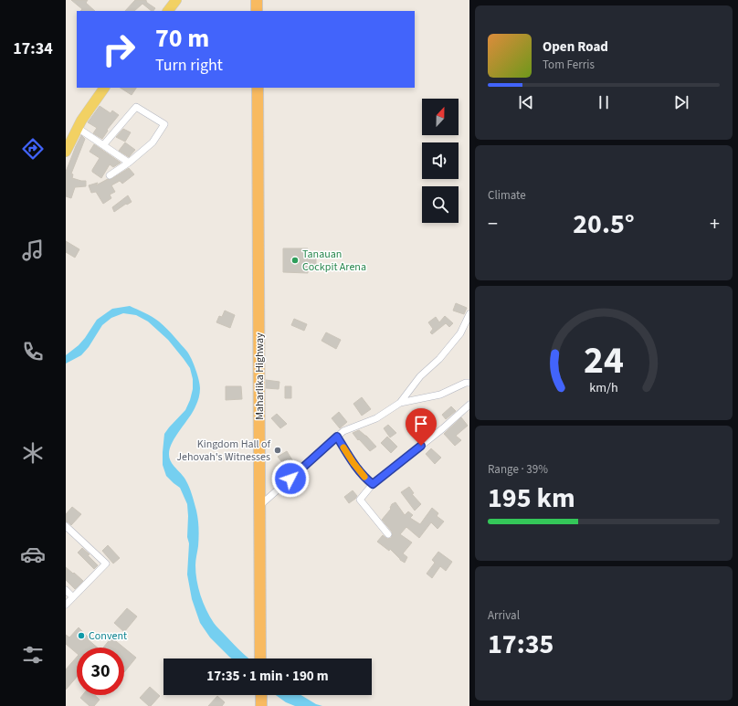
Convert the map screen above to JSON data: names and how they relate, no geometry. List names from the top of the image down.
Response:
{
  "streets": {
    "highway": ["Maharlika Highway"]
  },
  "places": ["Tanauan Cockpit Arena", "Kingdom Hall of Jehovah's Witnesses", "Convent"],
  "north": "top",
  "page": {
    "tabs": "17:34",
    "turn": ["70 m", "Turn right"],
    "song": ["Open Road", "Tom Ferris"],
    "tile": [
      "Climate",
      ["Range · 39%", "195 km"],
      ["Arrival", "17:35"]
    ],
    "heat": ["−", "20.5°", "+"],
    "limit": "30",
    "trip": "17:35 · 1 min · 190 m",
    "gauge": ["24", "km/h"]
  }
}
